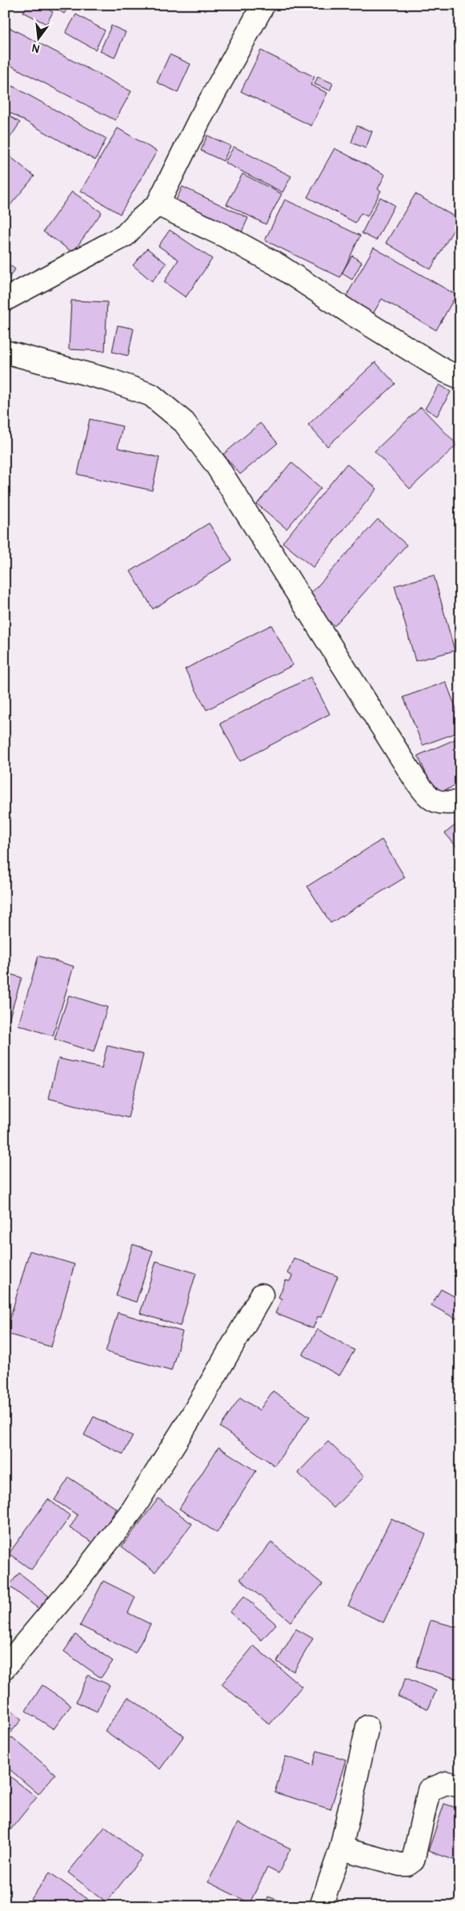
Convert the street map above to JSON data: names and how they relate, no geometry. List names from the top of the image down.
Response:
{
  "north": "bottom"
}
